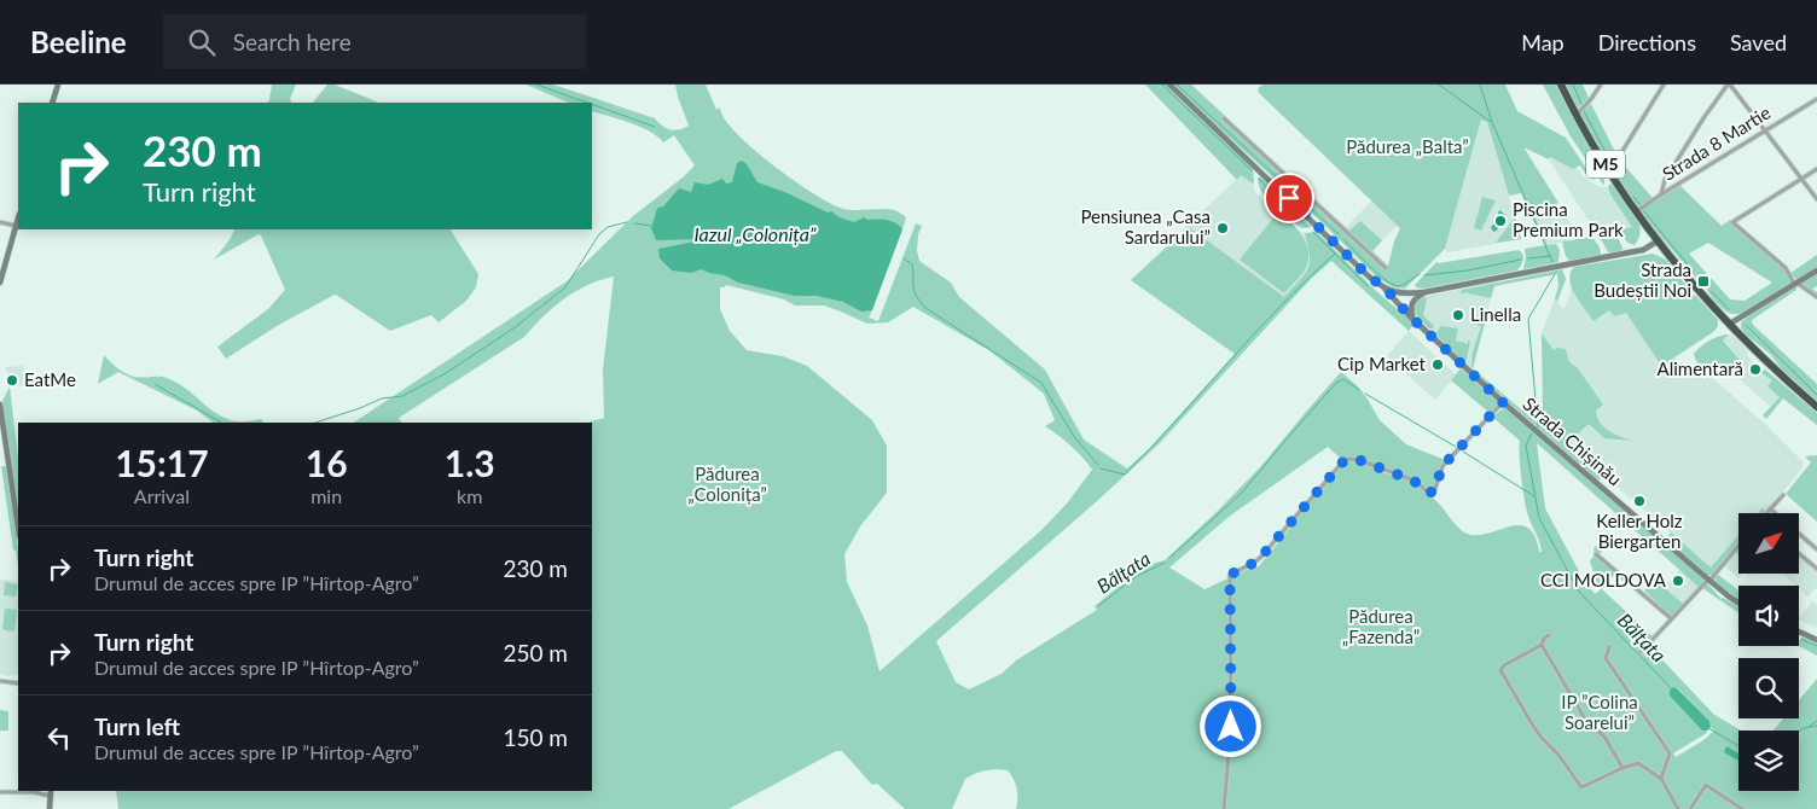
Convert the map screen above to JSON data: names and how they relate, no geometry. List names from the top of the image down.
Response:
{
  "streets": {
    "highway": ["M5"],
    "street": ["Strada 8 Martie", "Strada Chișinău"]
  },
  "crossings": [
    ["Strada 8 Martie", "M5"]
  ],
  "water": ["Iazul „Colonița”", "Bălţata"],
  "parks": [
    "Pădurea „Balta”",
    "Pădurea „Colonița”",
    "Pădurea „Fazenda”",
    "IP ”Colina Soarelui”"
  ],
  "places": {
    "other": [
      "Piscina Premium Park",
      "Pensiunea „Casa Sardarului”",
      "Linella",
      "Cip Market",
      "Alimentară",
      "EatMe",
      "Keller Holz Biergarten",
      "CCI MOLDOVA"
    ],
    "transit": ["Strada Budeștii Noi"]
  },
  "north": "top right",
  "page": {
    "header": "Beeline",
    "search": "Search here",
    "nav": ["Map", "Directions", "Saved"],
    "turn": ["230 m", "Turn right"],
    "eta": [
      "15:17",
      "Arrival",
      "16",
      "min",
      "1.3",
      "km"
    ],
    "list": [
      {
        "name": "Turn right",
        "note": "Drumul de acces spre IP ”Hîrtop-Agro”",
        "value": "230 m"
      },
      {
        "name": "Turn right",
        "note": "Drumul de acces spre IP ”Hîrtop-Agro”",
        "value": "250 m"
      },
      {
        "name": "Turn left",
        "note": "Drumul de acces spre IP ”Hîrtop-Agro”",
        "value": "150 m"
      }
    ]
  }
}
